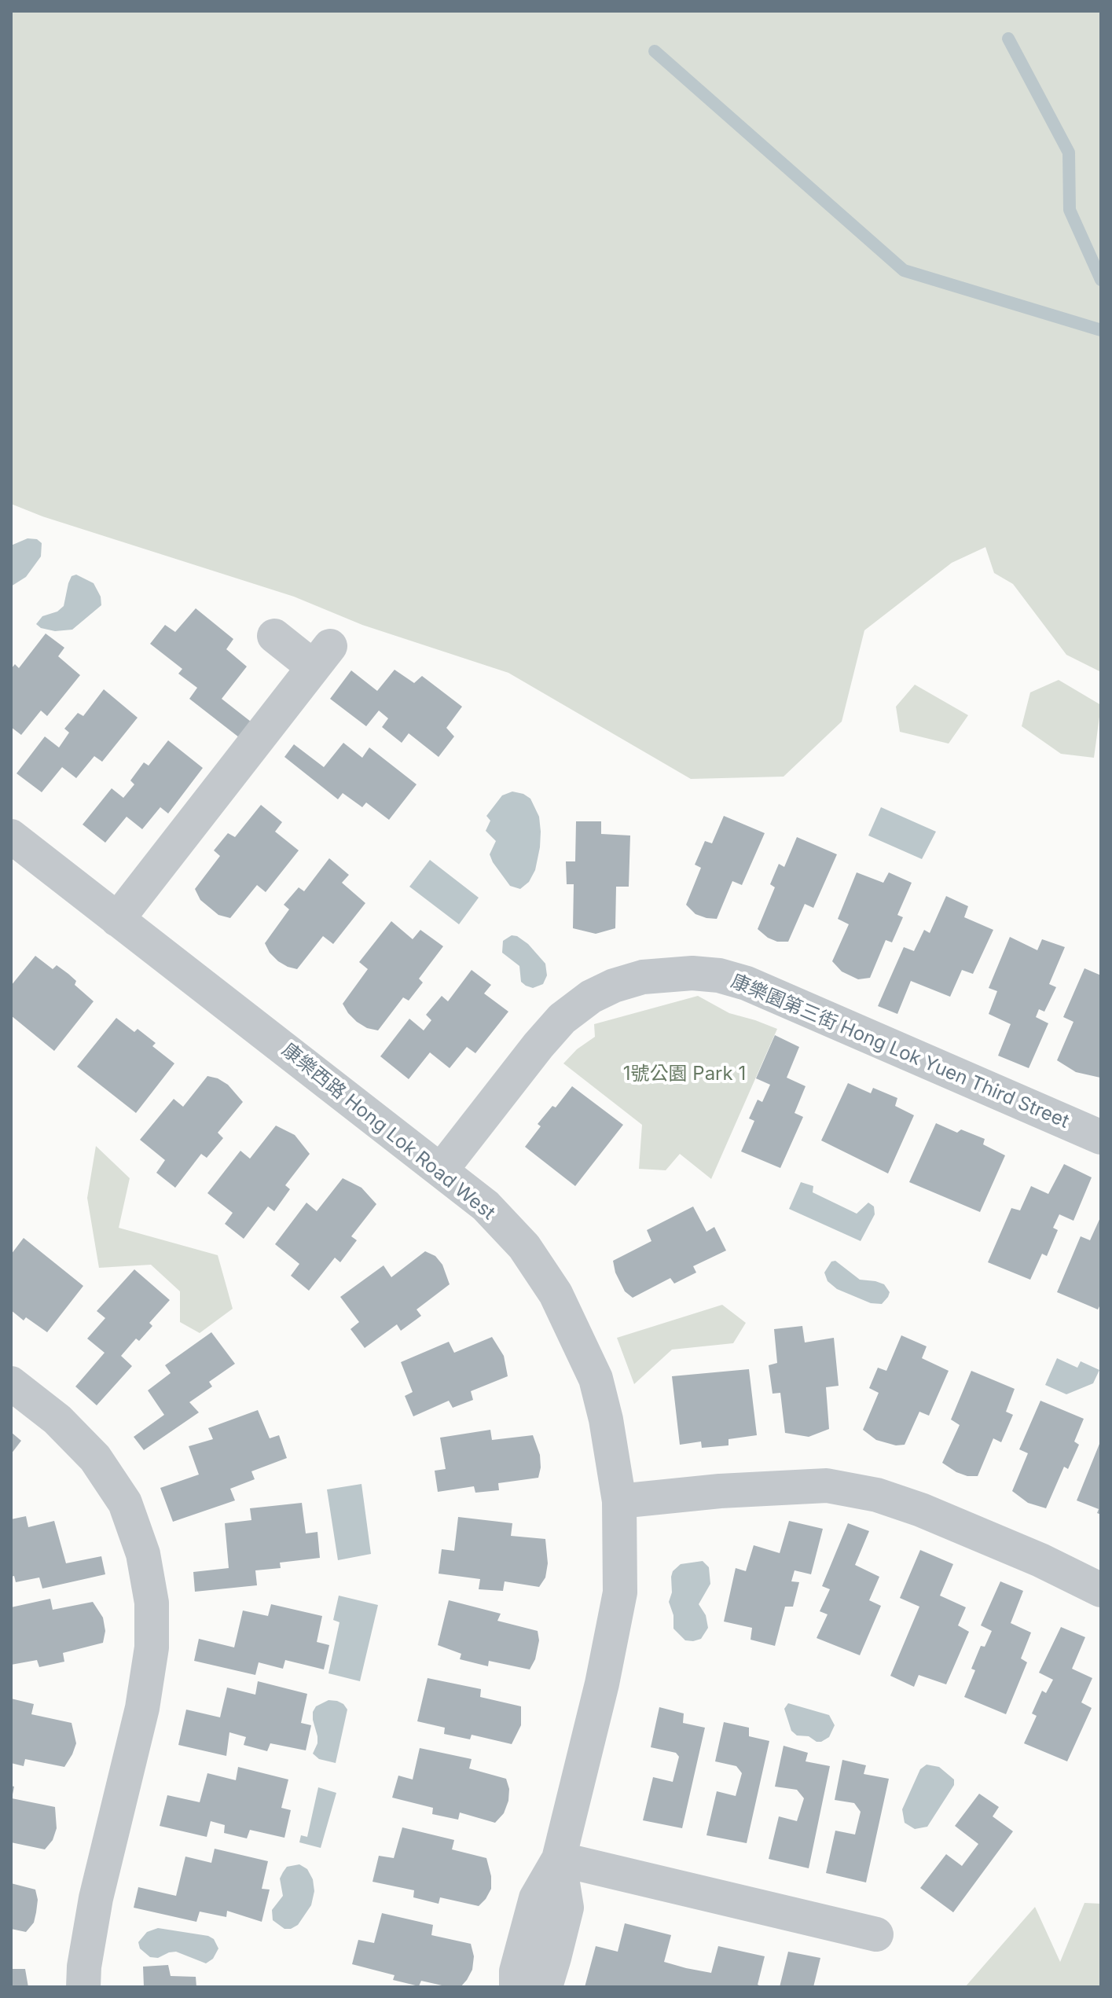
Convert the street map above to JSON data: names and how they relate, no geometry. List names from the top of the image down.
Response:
{
  "streets": {
    "street": ["康樂園第三街 Hong Lok Yuen Third Street", "康樂西路 Hong Lok Road West"]
  },
  "crossings": [
    ["康樂園第三街 Hong Lok Yuen Third Street", "康樂西路 Hong Lok Road West"]
  ],
  "parks": ["1號公園 Park 1"]
}
